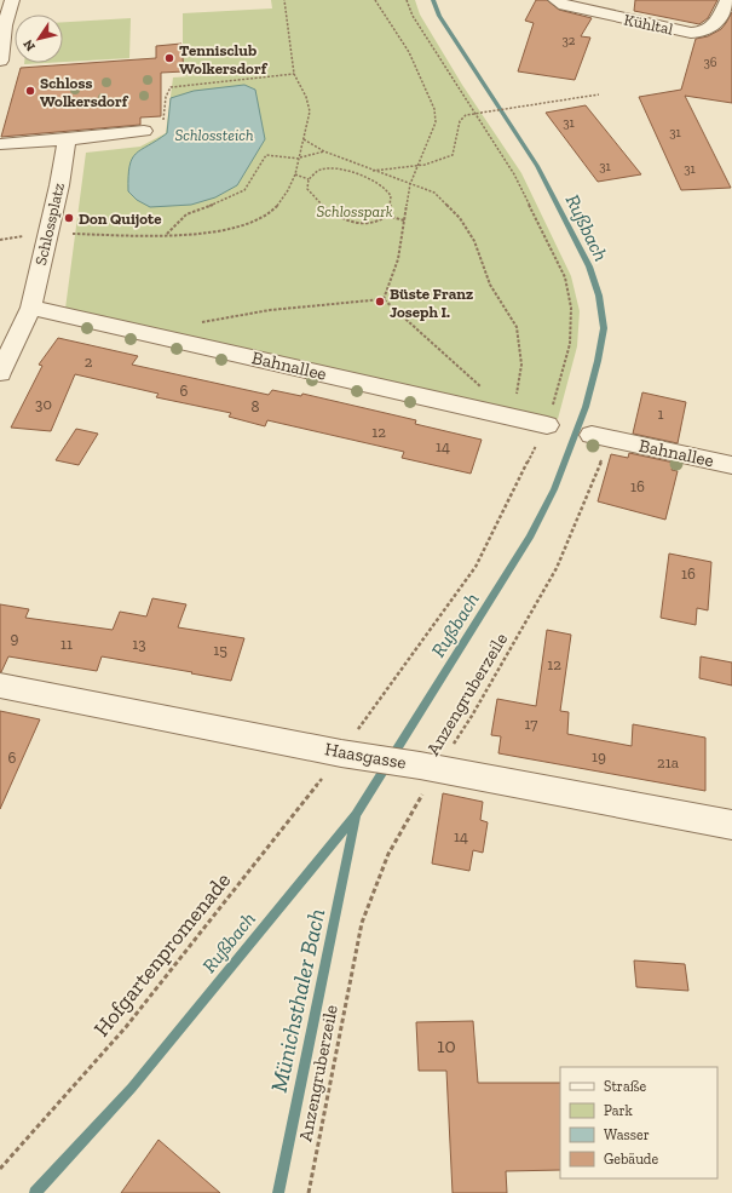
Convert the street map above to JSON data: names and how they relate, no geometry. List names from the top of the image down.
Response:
{
  "streets": {
    "street": [
      "Kühltal",
      "Schlossplatz",
      "Bahnallee",
      "Haasgasse"
    ],
    "path": ["Anzengruberzeile", "Hofgartenpromenade"]
  },
  "crossings": [
    ["Schlossplatz", "Bahnallee"],
    ["Bahnallee", "Anzengruberzeile"],
    ["Bahnallee", "Hofgartenpromenade"],
    ["Anzengruberzeile", "Haasgasse"],
    ["Haasgasse", "Hofgartenpromenade"]
  ],
  "water": ["Schlossteich", "Rußbach", "Münichsthaler Bach"],
  "parks": ["Schlosspark"],
  "places": [
    "Tennisclub Wolkersdorf",
    "Schloss Wolkersdorf",
    "Don Quijote",
    "Büste Franz Joseph I."
  ],
  "house_numbers": [
    "32",
    "36",
    "31",
    "31",
    "31",
    "31",
    "2",
    "6",
    "30",
    "8",
    "1",
    "12",
    "14",
    "16",
    "16",
    "9",
    "11",
    "13",
    "15",
    "12",
    "17",
    "19",
    "6",
    "21a",
    "14",
    "10"
  ],
  "legend": [
    "Straße",
    "Park",
    "Wasser",
    "Gebäude"
  ],
  "north": "bottom left"
}
